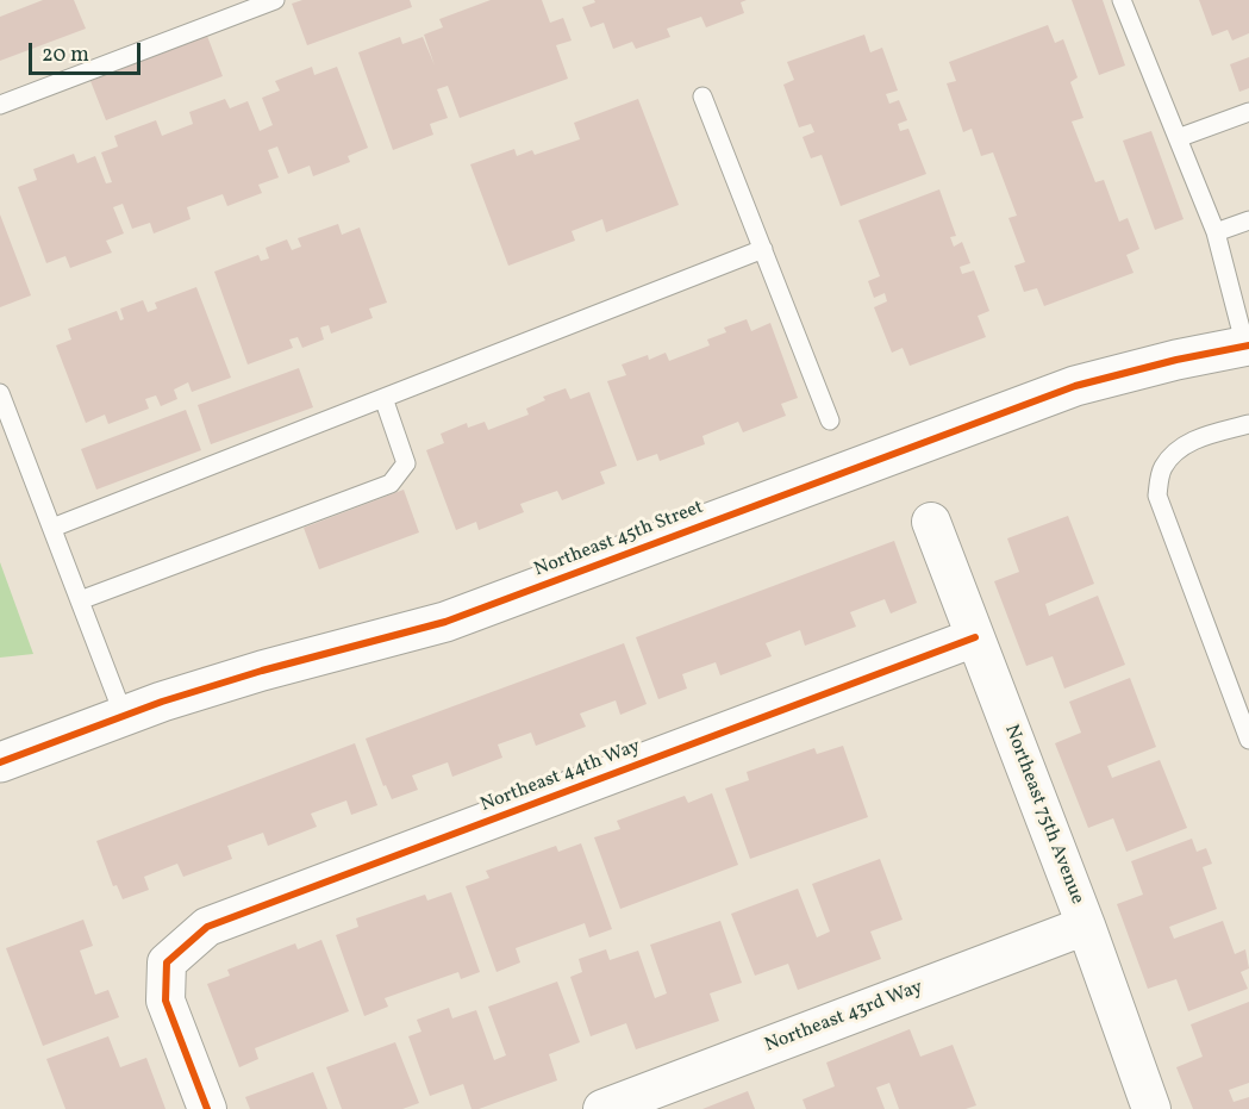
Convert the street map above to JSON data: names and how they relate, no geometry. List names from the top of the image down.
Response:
{
  "streets": {
    "street": [
      "Northeast 45th Street",
      "Northeast 44th Way",
      "Northeast 75th Avenue",
      "Northeast 43rd Way"
    ]
  },
  "crossings": [
    ["Northeast 44th Way", "Northeast 75th Avenue"],
    ["Northeast 75th Avenue", "Northeast 43rd Way"]
  ],
  "scale_bar": "20 m"
}
